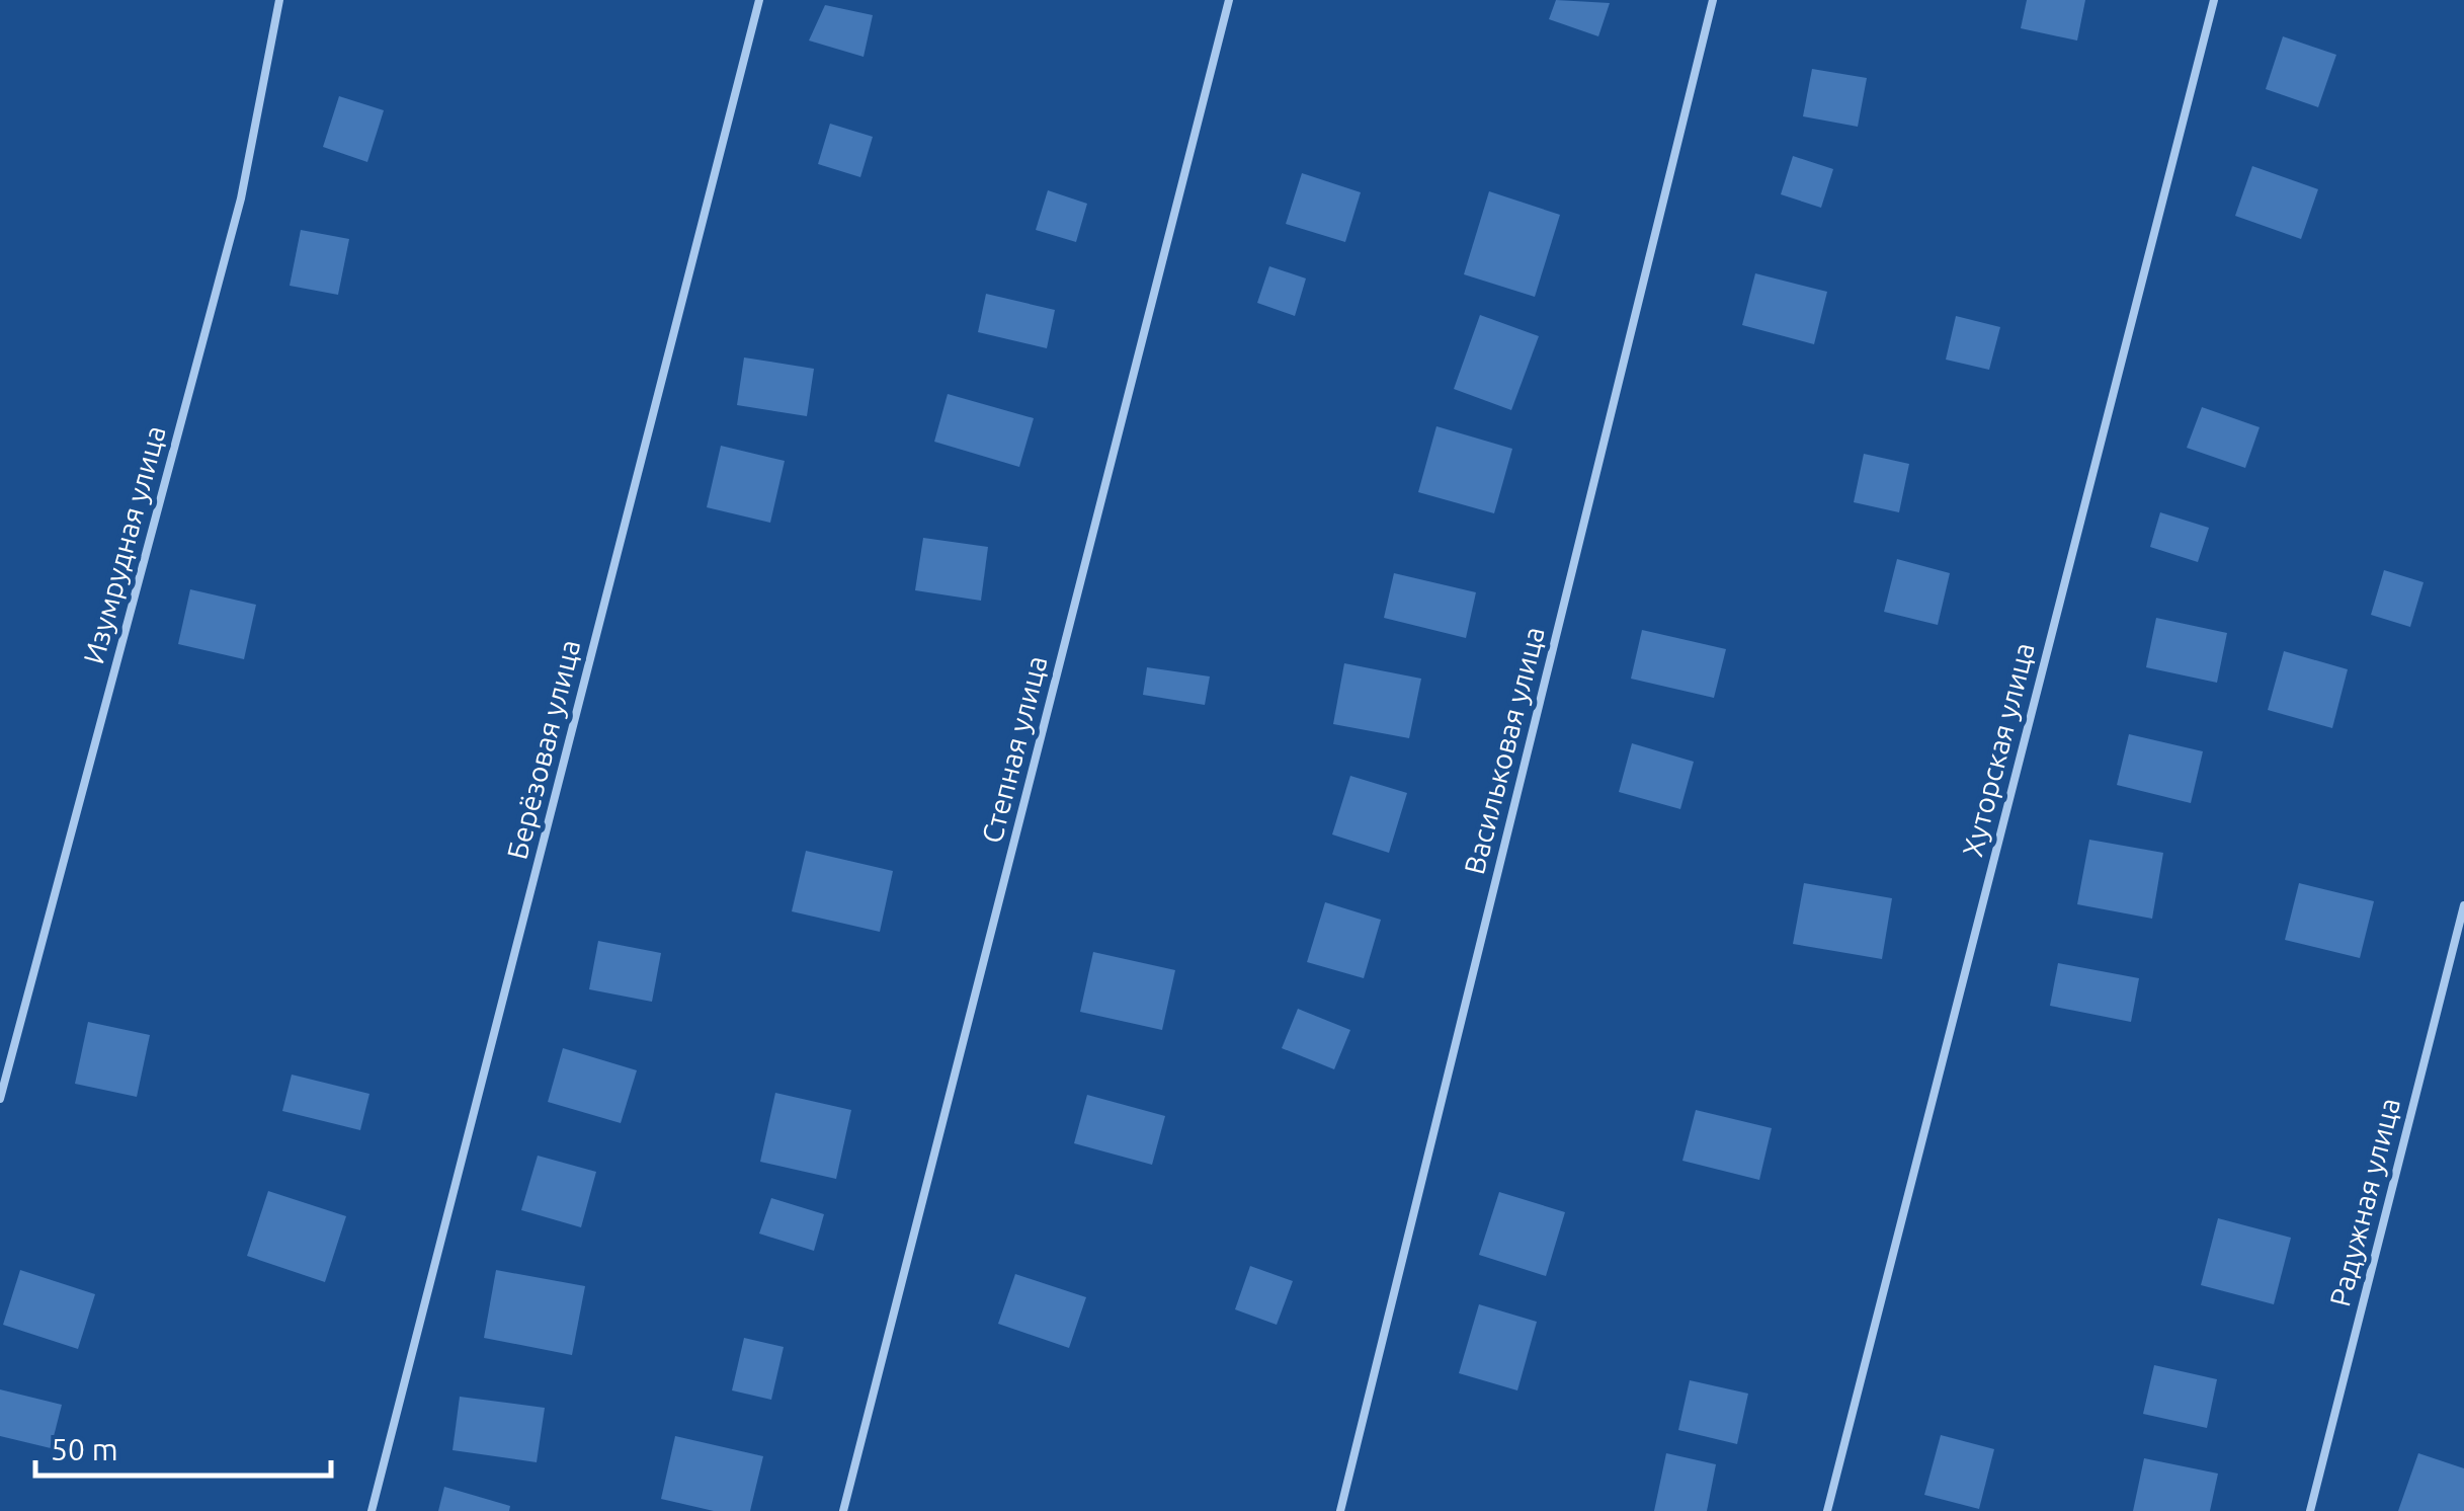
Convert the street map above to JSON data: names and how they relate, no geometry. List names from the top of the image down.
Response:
{
  "streets": {
    "lane": [
      "Изумрудная улица",
      "Берёзовая улица",
      "Степная улица",
      "Хуторская улица",
      "Васильковая улица",
      "Радужная улица"
    ]
  },
  "scale_bar": "50 m"
}
